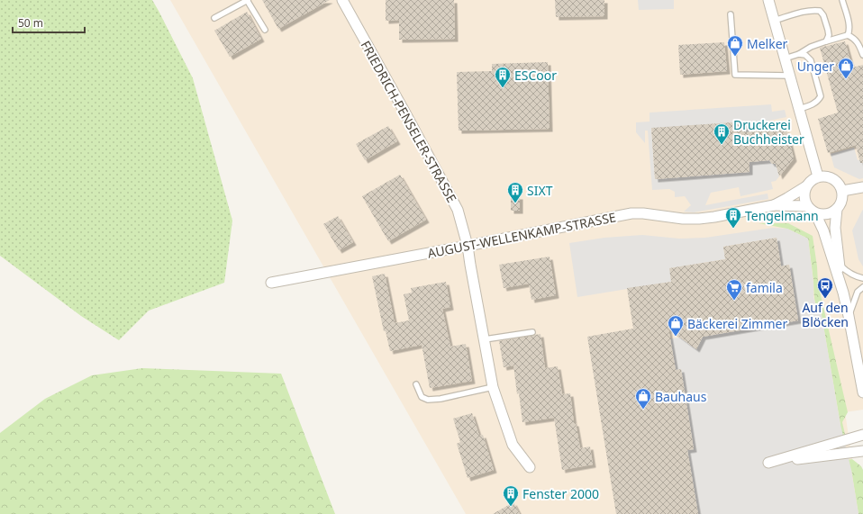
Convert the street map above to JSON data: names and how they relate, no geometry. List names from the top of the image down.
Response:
{
  "streets": {
    "street": ["FRIEDRICH-PENSELER-STRASSE", "AUGUST-WELLENKAMP-STRASSE"]
  },
  "crossings": [
    ["FRIEDRICH-PENSELER-STRASSE", "AUGUST-WELLENKAMP-STRASSE"]
  ],
  "places": {
    "shop": [
      "Melker",
      "Unger",
      "Bäckerei Zimmer",
      "Bauhaus"
    ],
    "building": [
      "ESCoor",
      "Druckerei Buchheister",
      "SIXT",
      "Tengelmann",
      "Fenster 2000"
    ],
    "bus stop": ["Auf den Blöcken"],
    "supermarket": ["famila"]
  },
  "scale_bar": "50 m"
}
